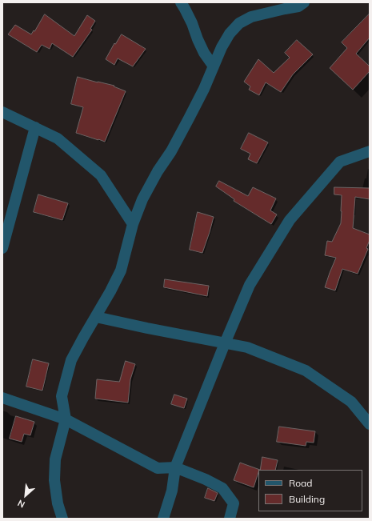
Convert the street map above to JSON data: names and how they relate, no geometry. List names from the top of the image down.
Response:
{
  "legend": ["Road", "Building"],
  "north": "bottom left"
}
